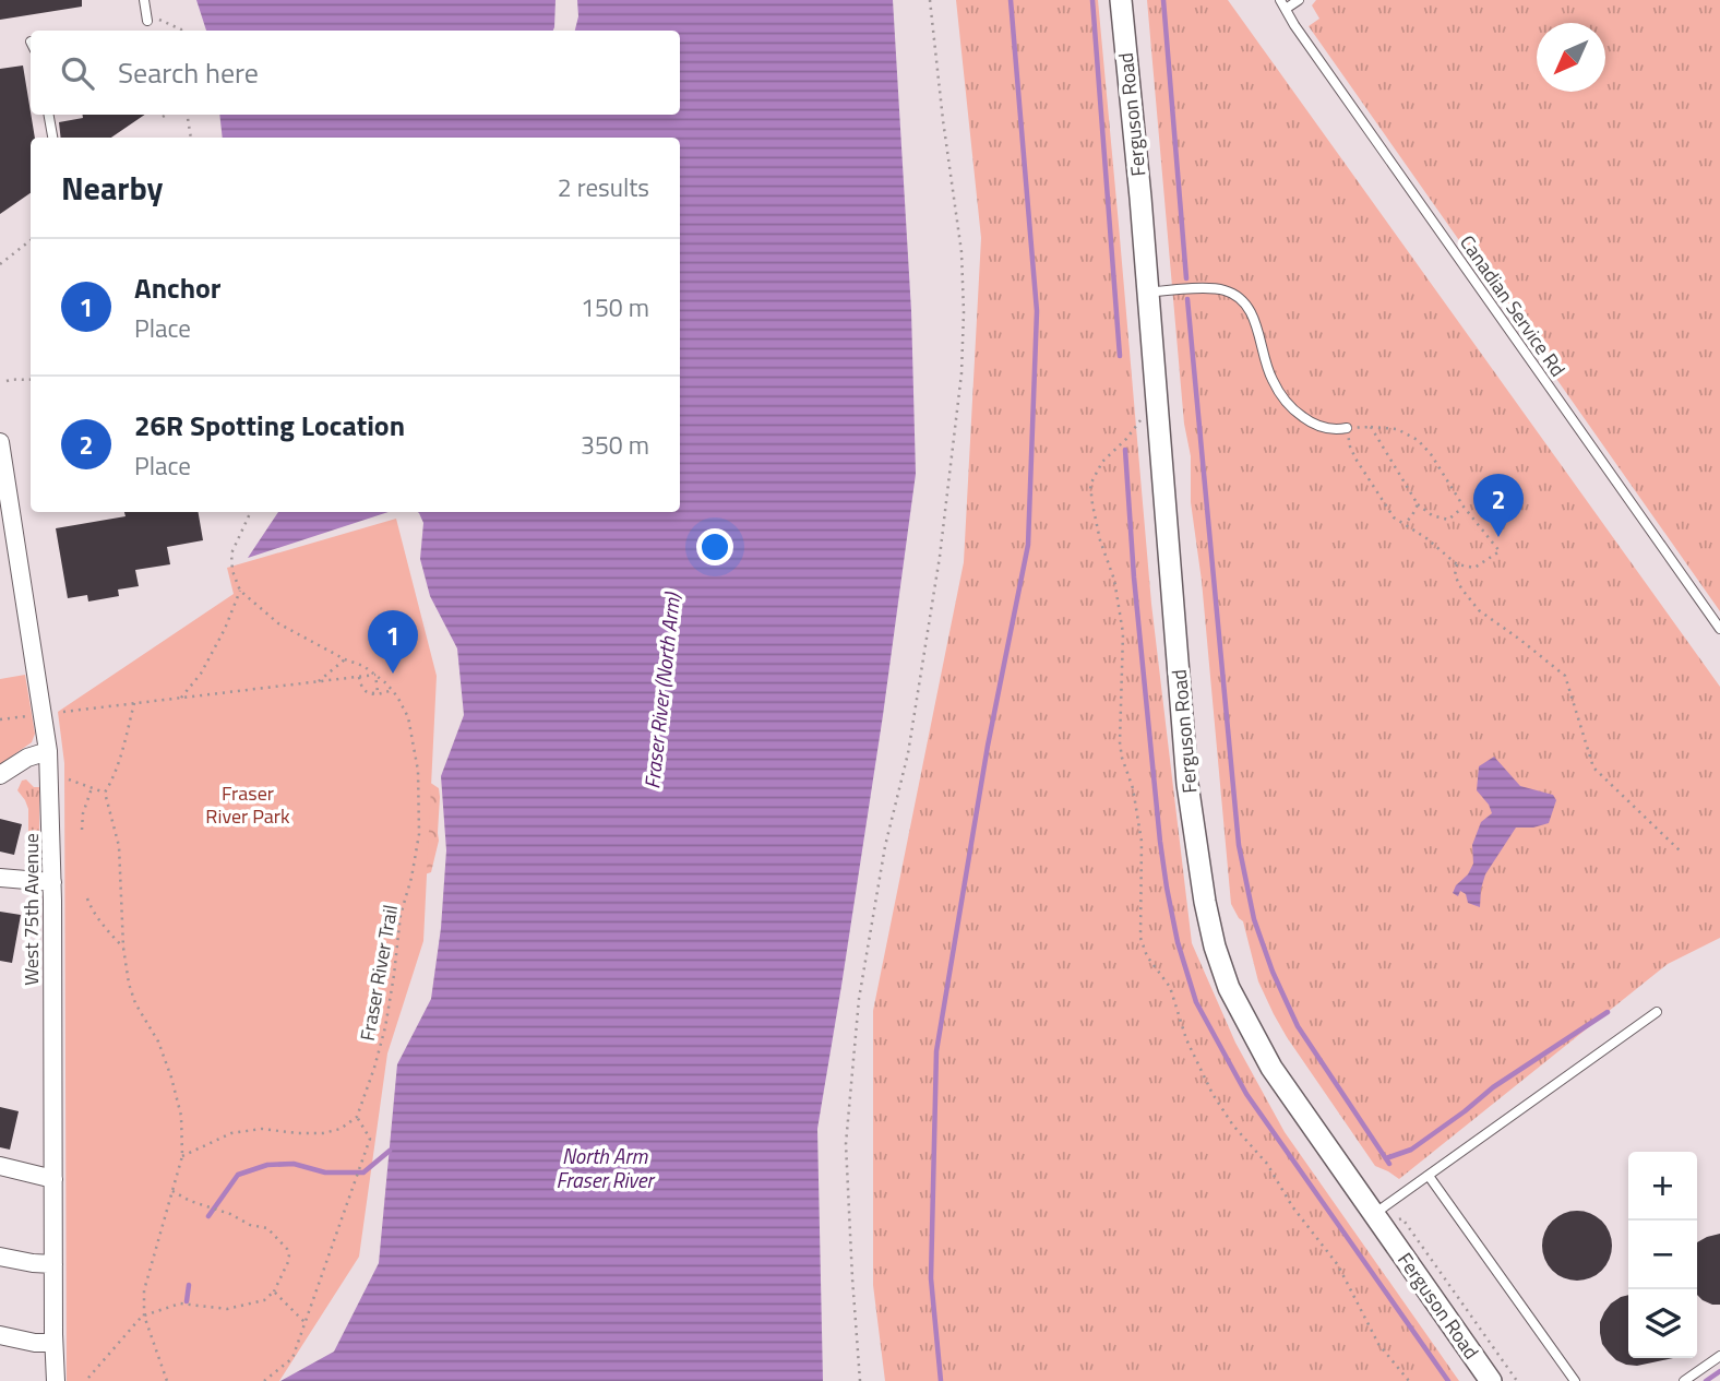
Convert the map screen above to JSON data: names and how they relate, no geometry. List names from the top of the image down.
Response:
{
  "streets": {
    "street": ["Ferguson Road", "West 75th Avenue"],
    "lane": ["Canadian Service Rd"],
    "path": ["Fraser River Trail"]
  },
  "water": ["Fraser River (North Arm)", "North Arm Fraser River"],
  "parks": ["Fraser River Park"],
  "north": "bottom left",
  "page": {
    "search": "Search here",
    "heading": ["Nearby", "2 results"],
    "list": [
      {
        "mark": "1",
        "name": "Anchor",
        "note": "Place",
        "value": "150 m"
      },
      {
        "mark": "2",
        "name": "26R Spotting Location",
        "note": "Place",
        "value": "350 m"
      }
    ],
    "pins": ["2", "1"],
    "map_buttons": ["+", "−"]
  }
}
